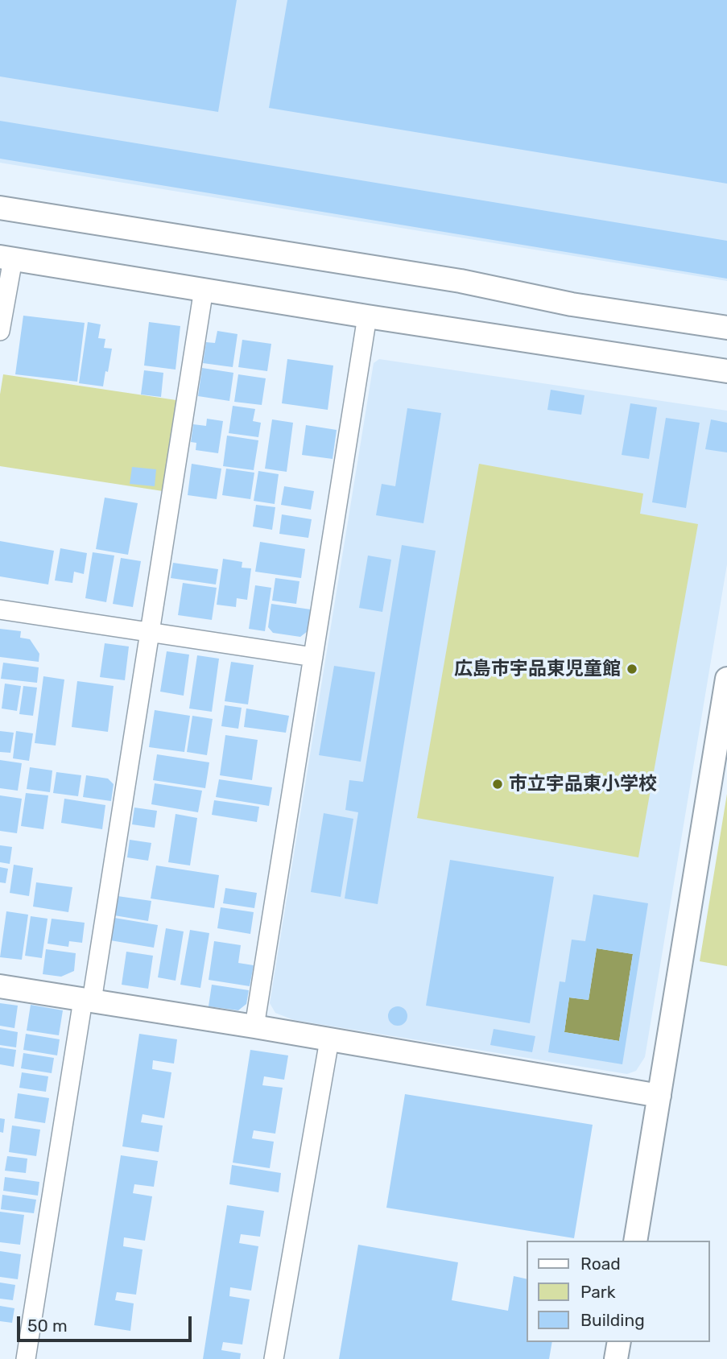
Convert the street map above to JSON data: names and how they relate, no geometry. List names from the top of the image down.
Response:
{
  "places": ["広島市宇品東児童館", "市立宇品東小学校"],
  "legend": ["Road", "Park", "Building"],
  "scale_bar": "50 m"
}
